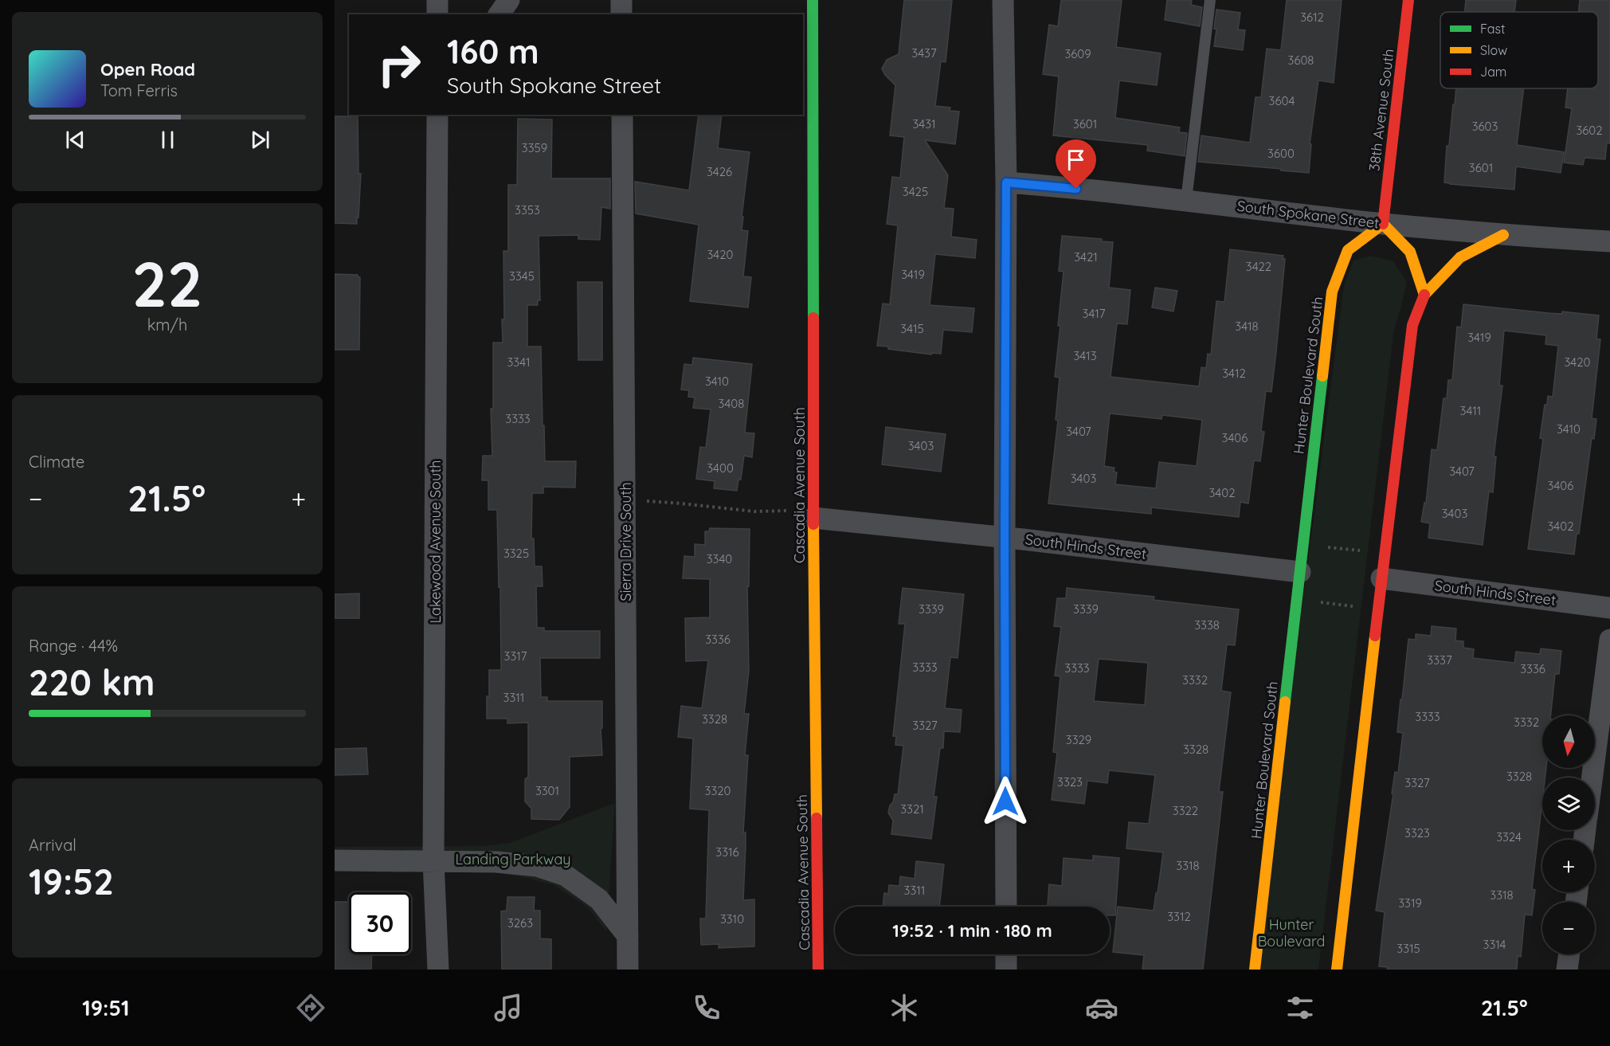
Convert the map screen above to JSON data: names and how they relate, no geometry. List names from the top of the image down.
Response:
{
  "streets": {
    "street": [
      "38th Avenue South",
      "South Spokane Street",
      "Hunter Boulevard South",
      "Cascadia Avenue South",
      "Lakewood Avenue South",
      "Sierra Drive South",
      "South Hinds Street"
    ]
  },
  "crossings": [
    ["38th Avenue South", "South Spokane Street"],
    ["38th Avenue South", "Hunter Boulevard South"],
    ["South Spokane Street", "Hunter Boulevard South"],
    ["Hunter Boulevard South", "South Hinds Street"],
    ["Cascadia Avenue South", "South Hinds Street"]
  ],
  "parks": ["Landing Parkway", "Hunter Boulevard"],
  "house_numbers": [
    "3612",
    "3437",
    "3609",
    "3608",
    "3604",
    "3431",
    "3601",
    "3603",
    "3602",
    "3359",
    "3600",
    "3601",
    "3426",
    "3425",
    "3353",
    "3420",
    "3421",
    "3422",
    "3419",
    "3345",
    "3417",
    "3418",
    "3415",
    "3419",
    "3413",
    "3341",
    "3420",
    "3412",
    "3410",
    "3408",
    "3411",
    "3333",
    "3410",
    "3407",
    "3406",
    "3403",
    "3400",
    "3407",
    "3403",
    "3406",
    "3402",
    "3403",
    "3402",
    "3325",
    "3340",
    "3339",
    "3339",
    "3338",
    "3336",
    "3317",
    "3337",
    "3333",
    "3333",
    "3336",
    "3332",
    "3311",
    "3333",
    "3328",
    "3332",
    "3327",
    "3329",
    "3328",
    "3328",
    "3323",
    "3327",
    "3301",
    "3320",
    "3321",
    "3322",
    "3323",
    "3324",
    "3316",
    "3318",
    "3311",
    "3318",
    "3319",
    "3312",
    "3310",
    "3263",
    "3314",
    "3315"
  ],
  "legend": ["Fast", "Slow", "Jam"],
  "north": "bottom",
  "page": {
    "turn": ["160 m", "South Spokane Street"],
    "song": ["Open Road", "Tom Ferris"],
    "tile": [
      ["22", "km/h"],
      "Climate",
      ["Range · 44%", "220 km"],
      ["Arrival", "19:52"]
    ],
    "heat": ["−", "21.5°", "+"],
    "map_buttons": ["+", "−"],
    "limit": "30",
    "trip": "19:52 · 1 min · 180 m",
    "tabs": ["19:51", "21.5°"]
  }
}
